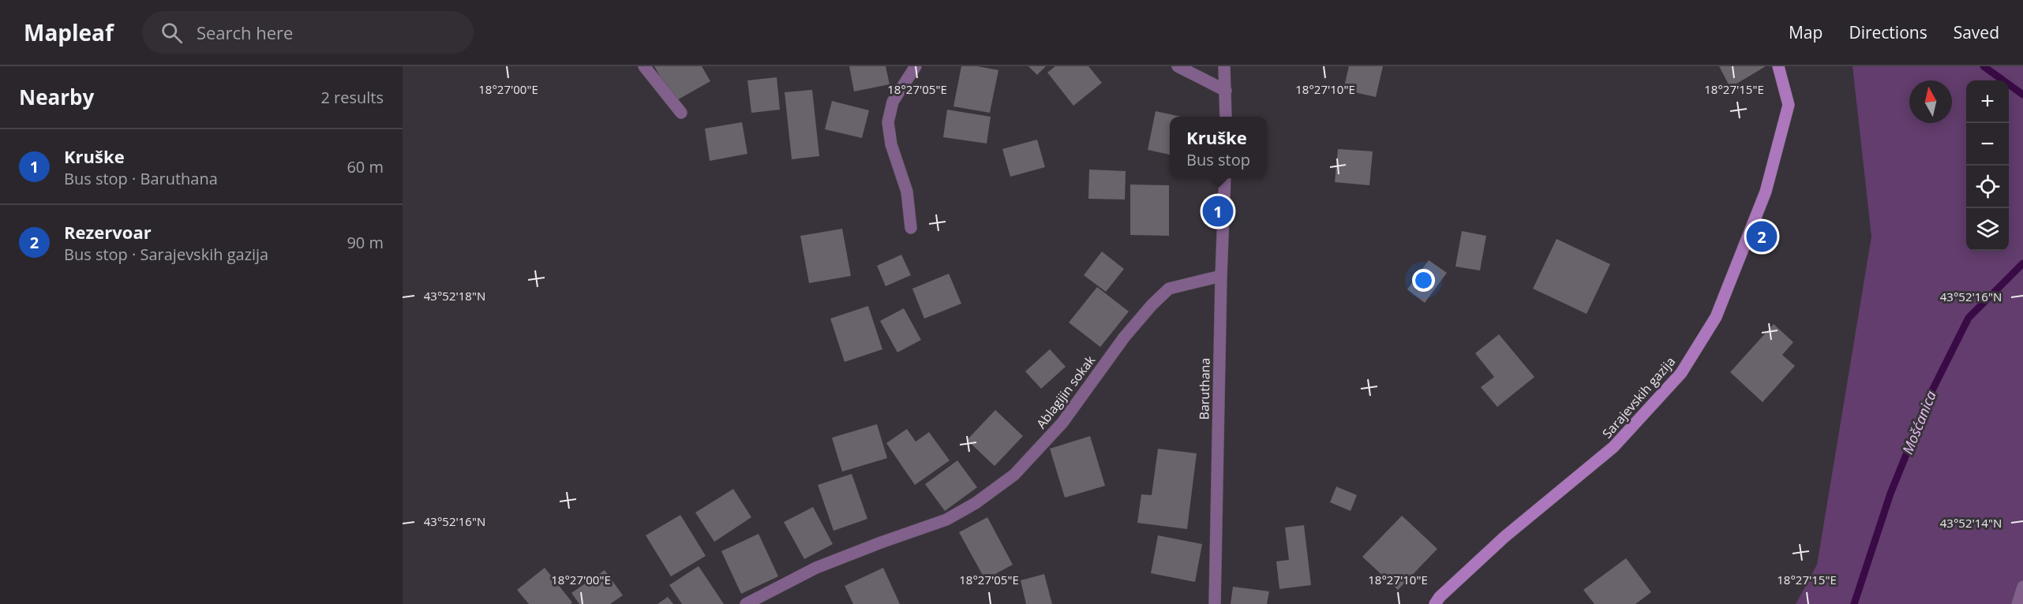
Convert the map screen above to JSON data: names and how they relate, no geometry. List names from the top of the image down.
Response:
{
  "streets": {
    "main road": ["Sarajevskih gazija"],
    "street": ["Baruthana", "Ablagijin sokak"]
  },
  "crossings": [
    ["Baruthana", "Ablagijin sokak"]
  ],
  "water": ["Mošćanica"],
  "north": "top",
  "page": {
    "header": "Mapleaf",
    "search": "Search here",
    "nav": ["Map", "Directions", "Saved"],
    "heading": ["Nearby", "2 results"],
    "map_buttons": ["+", "−"],
    "popup": ["Kruške", "Bus stop"],
    "list": [
      {
        "mark": "1",
        "name": "Kruške",
        "note": "Bus stop · Baruthana",
        "value": "60 m"
      },
      {
        "mark": "2",
        "name": "Rezervoar",
        "note": "Bus stop · Sarajevskih gazija",
        "value": "90 m"
      }
    ],
    "pins": ["1", "2"]
  },
  "coordinates": [
    "18°27'00\"E",
    "18°27'05\"E",
    "18°27'10\"E",
    "18°27'15\"E",
    "43°52'18\"N",
    "43°52'16\"N",
    "43°52'14\"N"
  ]
}
